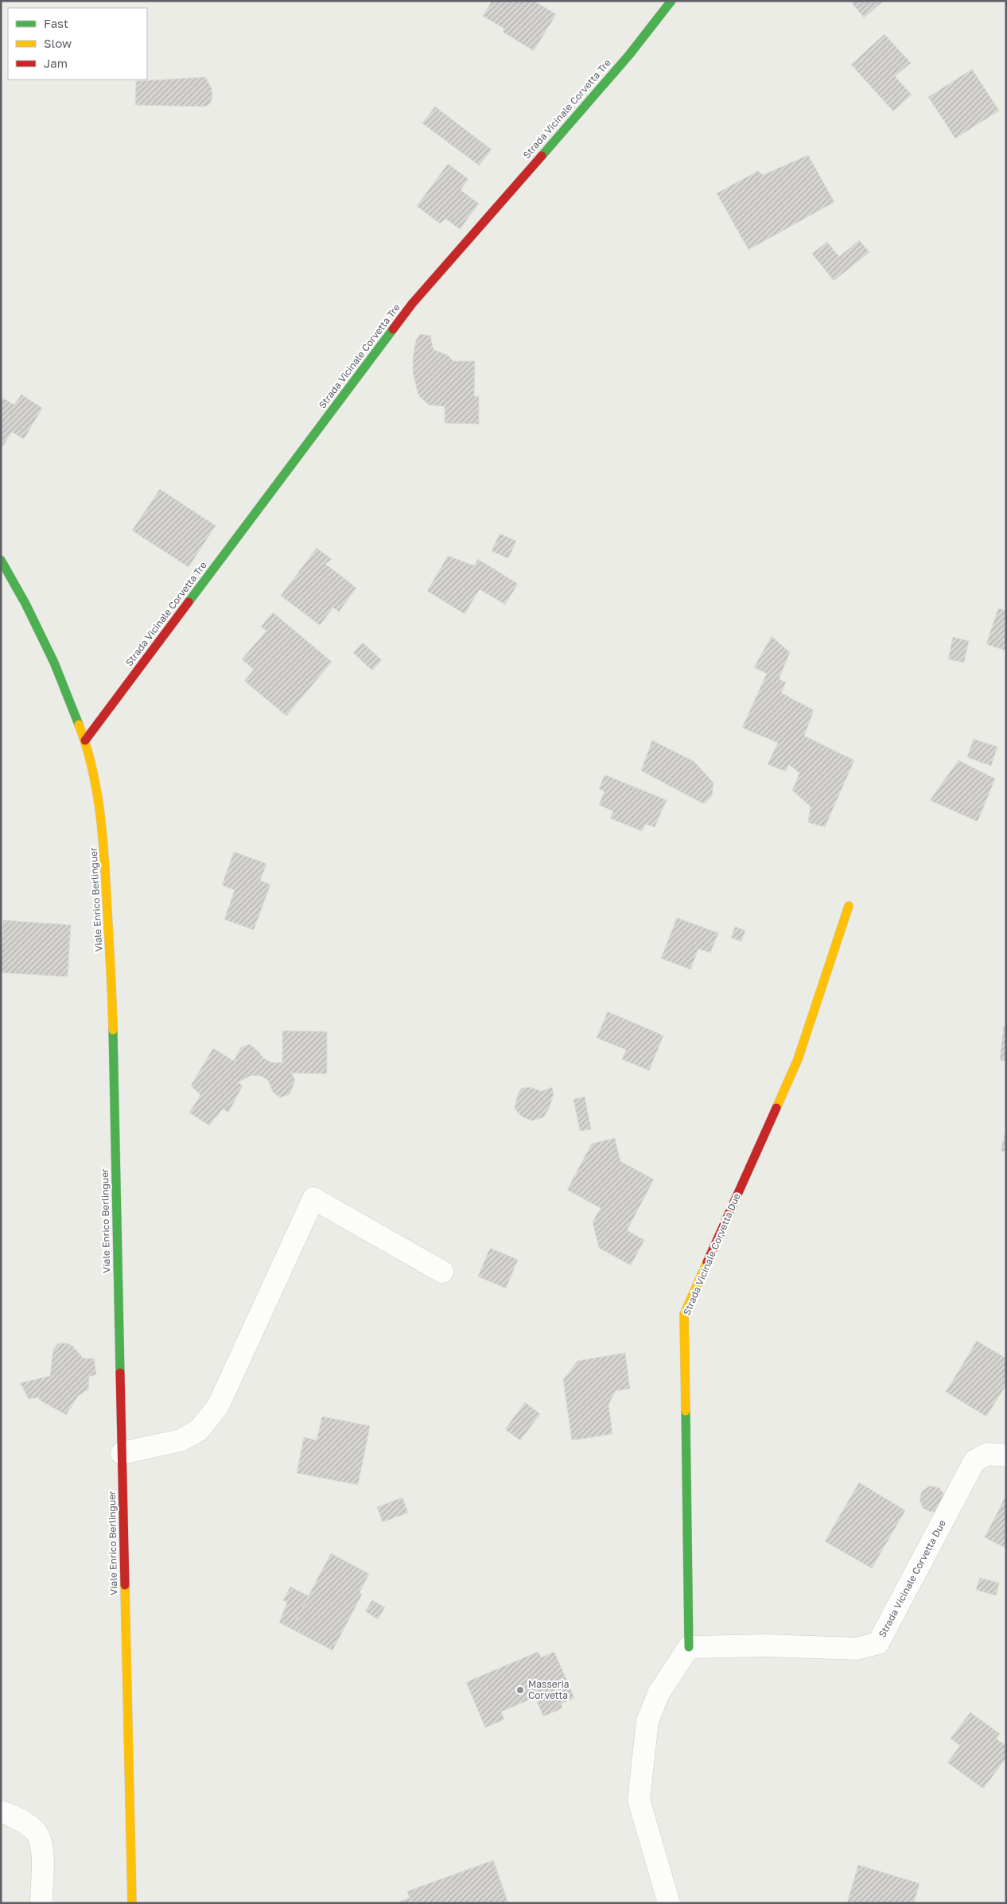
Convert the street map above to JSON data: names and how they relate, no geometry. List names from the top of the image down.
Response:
{
  "streets": {
    "street": ["Strada Vicinale Corvetta Tre", "Viale Enrico Berlinguer", "Strada Vicinale Corvetta Due"]
  },
  "crossings": [
    ["Strada Vicinale Corvetta Tre", "Viale Enrico Berlinguer"]
  ],
  "places": ["Masseria Corvetta"],
  "legend": ["Fast", "Slow", "Jam"]
}
